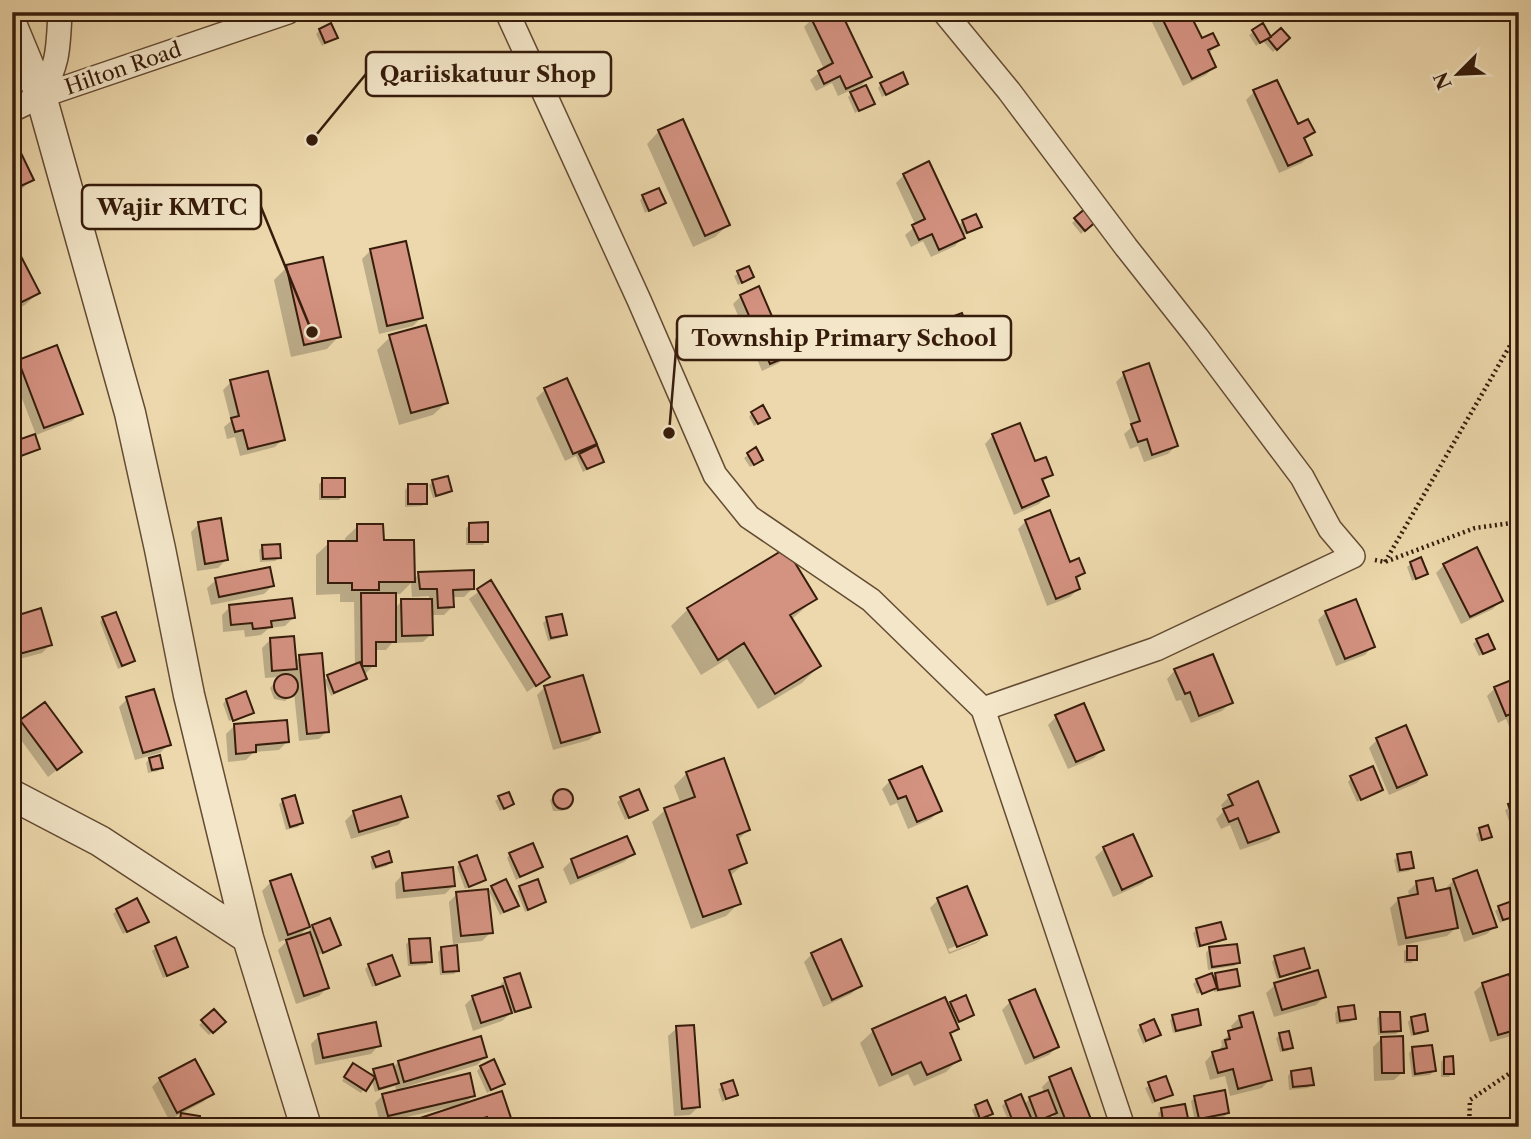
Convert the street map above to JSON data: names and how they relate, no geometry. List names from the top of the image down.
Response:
{
  "streets": {
    "street": ["Hilton Road"]
  },
  "places": ["Qariiskatuur Shop", "Wajir KMTC", "Township Primary School"],
  "north": "bottom left"
}
